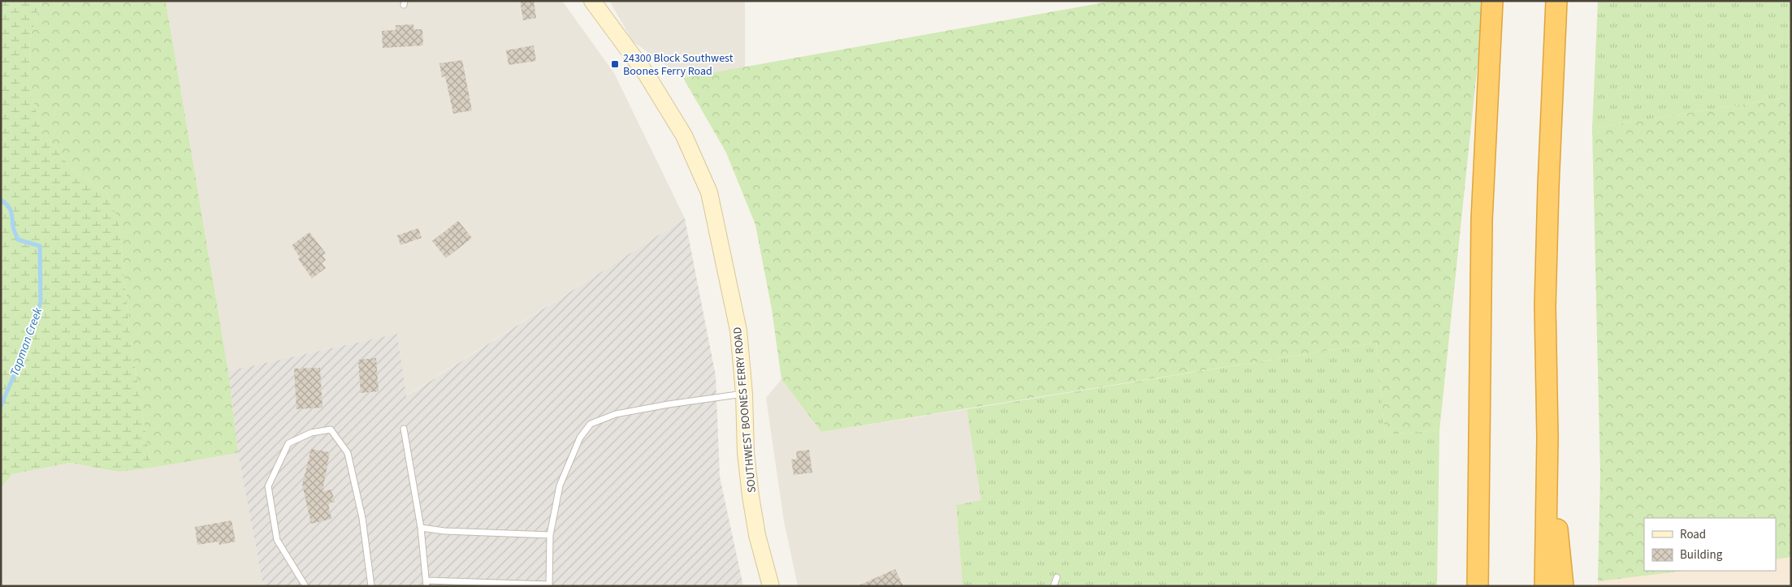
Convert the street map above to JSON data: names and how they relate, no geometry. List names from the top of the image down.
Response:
{
  "streets": {
    "main road": ["SOUTHWEST BOONES FERRY ROAD"]
  },
  "water": ["Tapman Creek"],
  "places": {
    "transit": ["24300 Block Southwest Boones Ferry Road"]
  },
  "legend": ["Road", "Building"]
}
